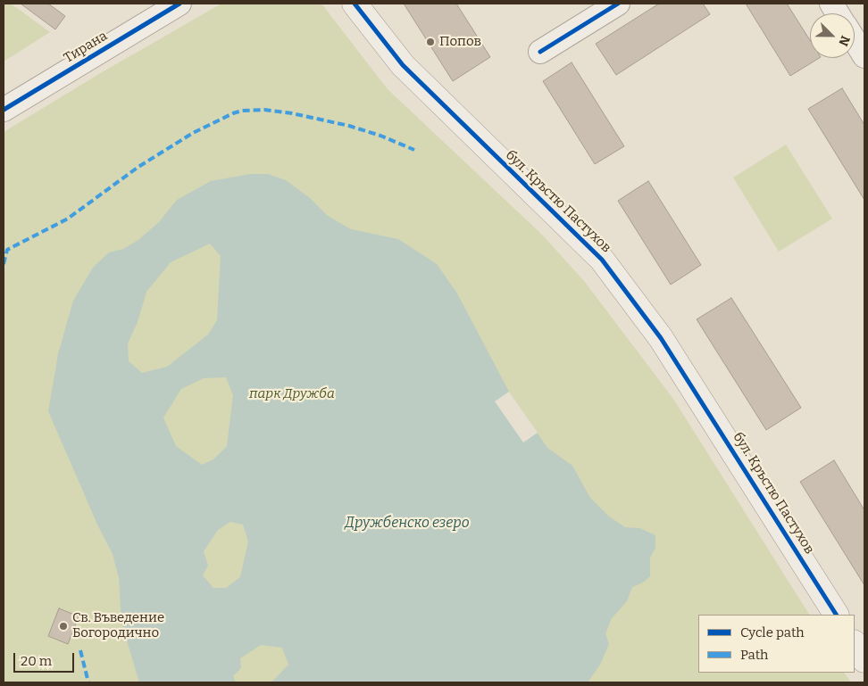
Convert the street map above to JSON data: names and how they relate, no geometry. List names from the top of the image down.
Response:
{
  "streets": {
    "street": ["Тирана", "бул. Кръстю Пастухов"]
  },
  "water": ["Дружбенско езеро"],
  "parks": ["парк Дружба"],
  "places": ["Попов", "Св. Въведение Богородично"],
  "legend": ["Cycle path", "Path"],
  "scale_bar": "20 m",
  "north": "bottom right"
}
